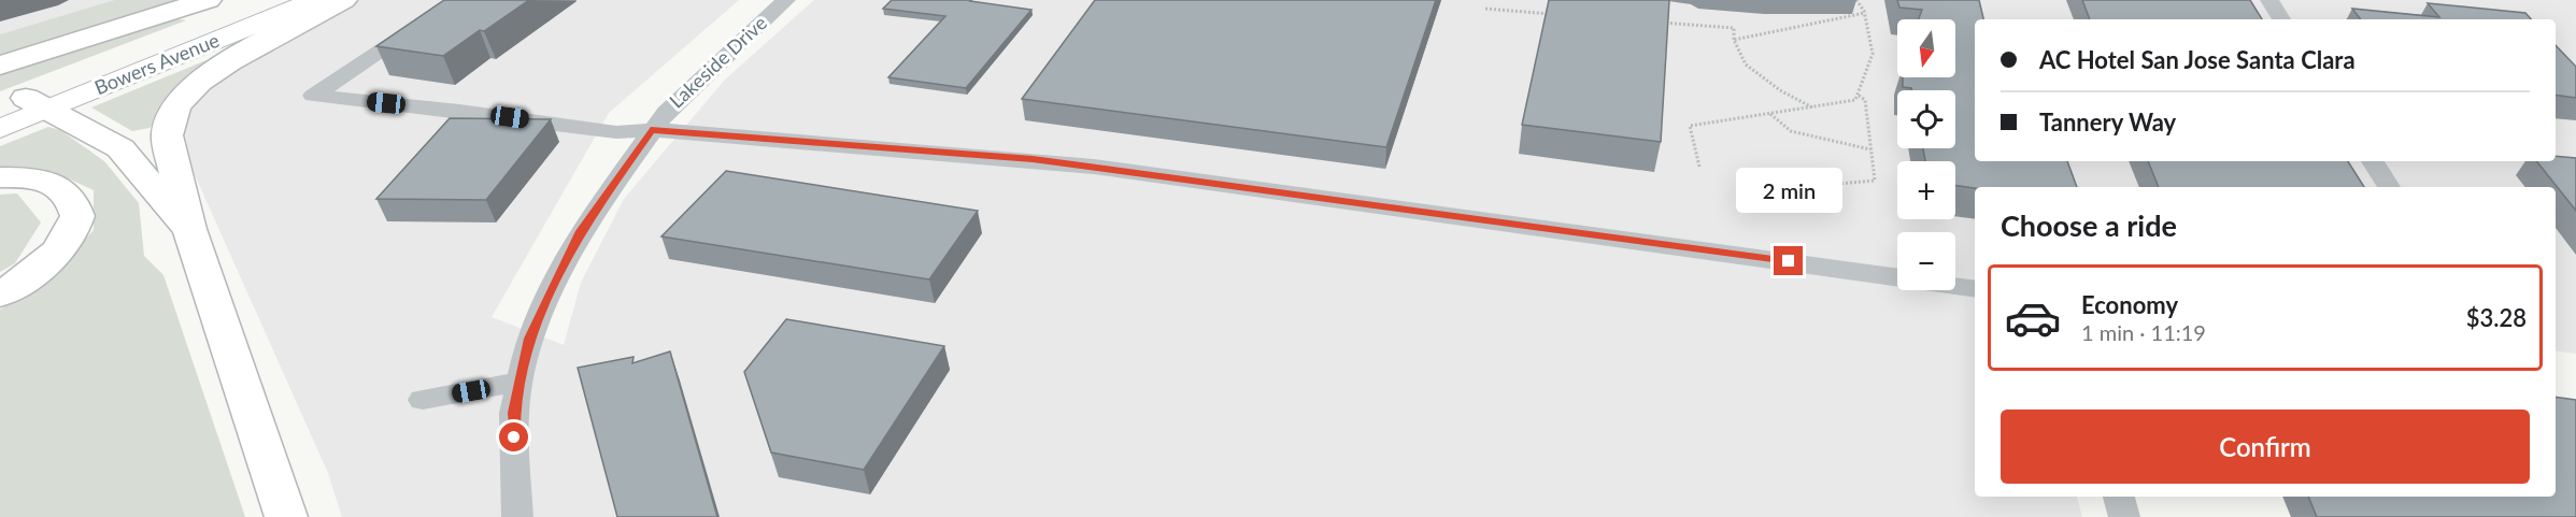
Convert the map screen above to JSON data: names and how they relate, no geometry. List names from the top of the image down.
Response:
{
  "streets": {
    "main road": ["Bowers Avenue"],
    "street": ["Lakeside Drive"]
  },
  "north": "bottom",
  "page": {
    "map_buttons": ["+", "−"],
    "banner": ["AC Hotel San Jose Santa Clara", "Tannery Way"],
    "bubble": "2 min",
    "heading": "Choose a ride",
    "list": [
      {
        "name": "Economy",
        "note": "1 min · 11:19",
        "value": "$3.28"
      }
    ],
    "buttons": "Confirm"
  }
}
